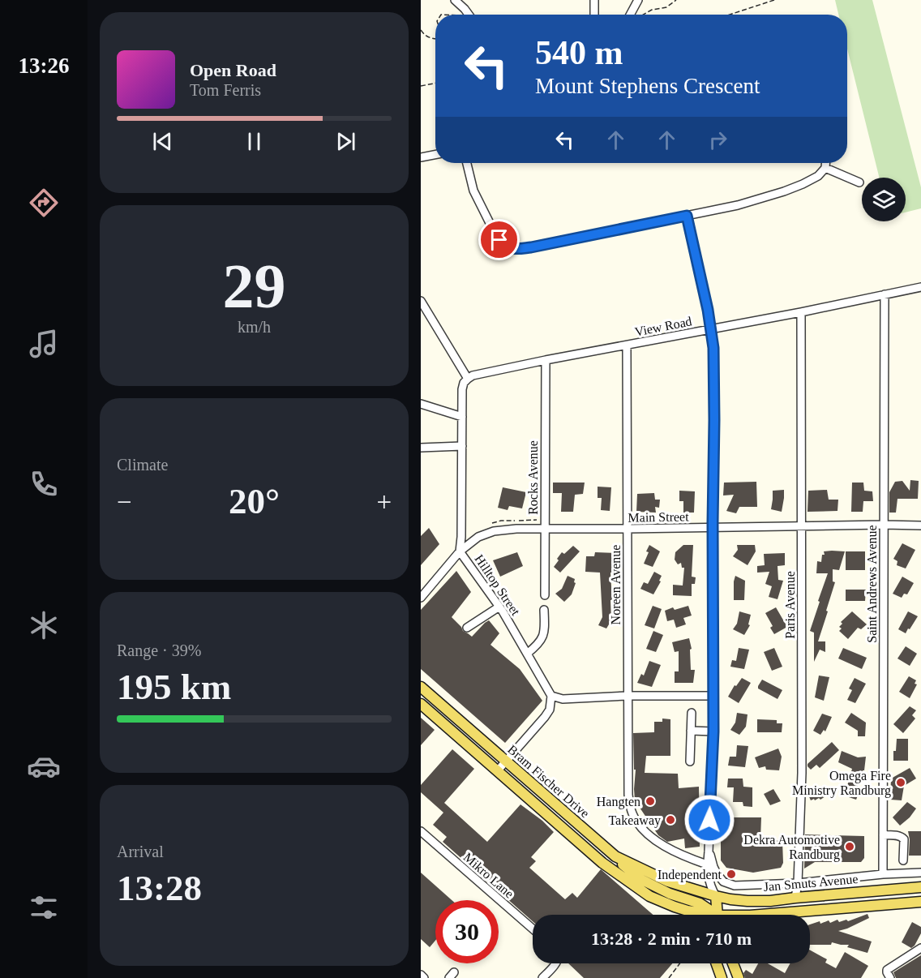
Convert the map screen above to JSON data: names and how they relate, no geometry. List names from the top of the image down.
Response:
{
  "streets": {
    "main road": ["Bram Fischer Drive", "Jan Smuts Avenue"],
    "street": [
      "View Road",
      "Rocks Avenue",
      "Main Street",
      "Saint Andrews Avenue",
      "Hilltop Street",
      "Noreen Avenue",
      "Paris Avenue",
      "Mikro Lane"
    ]
  },
  "crossings": [
    ["View Road", "Rocks Avenue"],
    ["View Road", "Saint Andrews Avenue"],
    ["View Road", "Hilltop Street"],
    ["View Road", "Noreen Avenue"],
    ["View Road", "Paris Avenue"],
    ["Rocks Avenue", "Main Street"],
    ["Main Street", "Saint Andrews Avenue"],
    ["Main Street", "Hilltop Street"],
    ["Main Street", "Noreen Avenue"],
    ["Main Street", "Paris Avenue"],
    ["Paris Avenue", "Jan Smuts Avenue"],
    ["Bram Fischer Drive", "Jan Smuts Avenue"]
  ],
  "places": [
    "Omega Fire Ministry Randburg",
    "Hangten",
    "Takeaway",
    "Dekra Automotive Randburg",
    "Independent"
  ],
  "page": {
    "tabs": "13:26",
    "turn": ["540 m", "Mount Stephens Crescent"],
    "song": ["Open Road", "Tom Ferris"],
    "tile": [
      ["29", "km/h"],
      "Climate",
      ["Range · 39%", "195 km"],
      ["Arrival", "13:28"]
    ],
    "heat": ["−", "20°", "+"],
    "limit": "30",
    "trip": "13:28 · 2 min · 710 m"
  }
}
